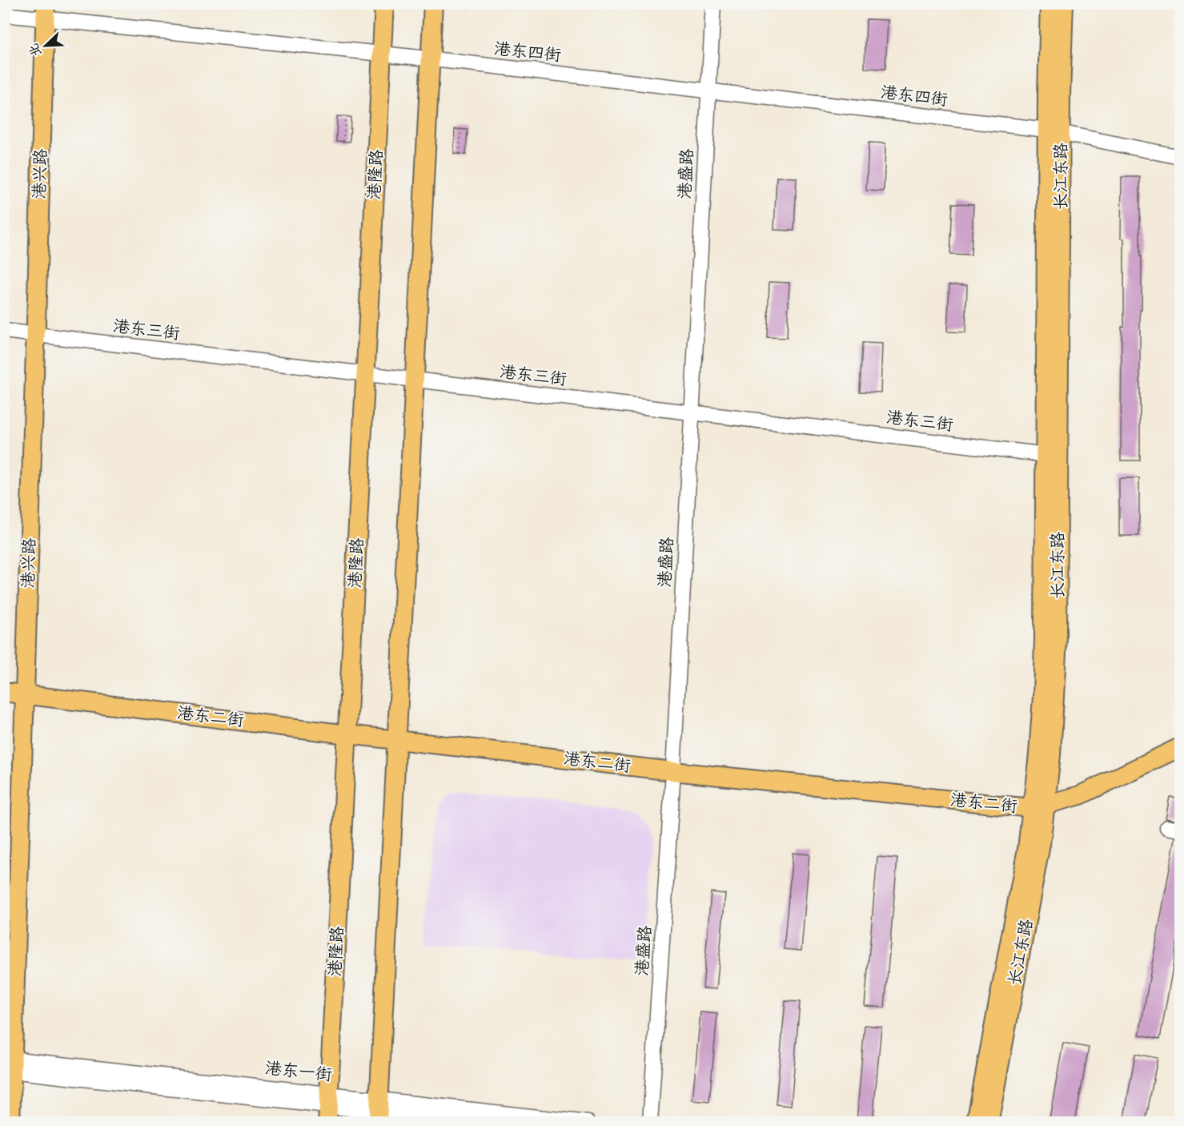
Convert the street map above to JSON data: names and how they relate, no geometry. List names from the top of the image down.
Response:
{
  "streets": {
    "main road": [
      "港兴路",
      "港隆路",
      "长江东路",
      "港东二街"
    ],
    "street": [
      "港东四街",
      "港盛路",
      "港东三街",
      "港东一街"
    ]
  },
  "crossings": [
    ["港东四街", "港兴路"],
    ["港东四街", "港盛路"],
    ["港东四街", "港隆路"],
    ["港东四街", "长江东路"],
    ["港兴路", "港东三街"],
    ["港兴路", "港东二街"],
    ["港兴路", "港东一街"],
    ["港盛路", "港东三街"],
    ["港盛路", "港东二街"],
    ["港隆路", "港东三街"],
    ["港隆路", "港东二街"],
    ["港隆路", "港东一街"],
    ["长江东路", "港东三街"],
    ["长江东路", "港东二街"]
  ],
  "north": "bottom left"
}
